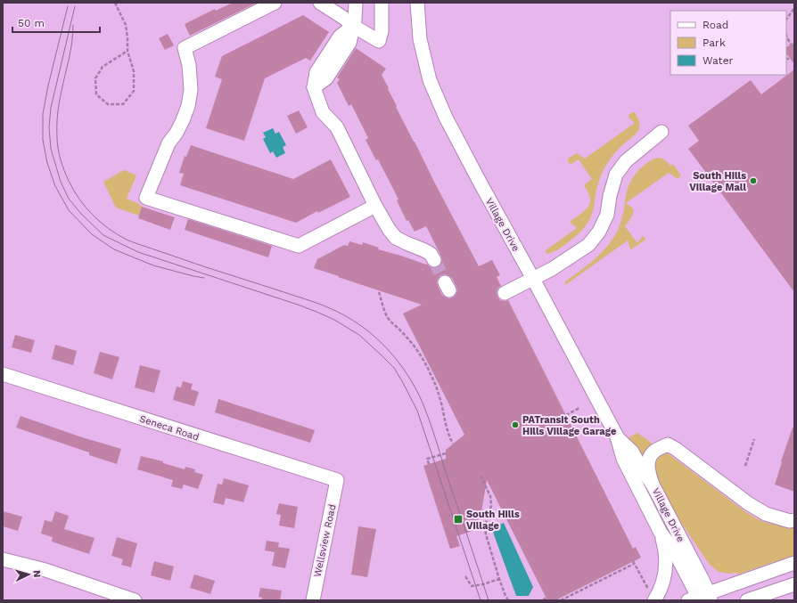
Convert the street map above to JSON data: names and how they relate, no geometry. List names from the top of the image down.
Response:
{
  "streets": {
    "street": ["Village Drive", "Seneca Road", "Wellsview Road"]
  },
  "crossings": [
    ["Seneca Road", "Wellsview Road"]
  ],
  "places": {
    "other": ["South Hills Village Mall", "PATransit South Hills Village Garage"],
    "transit": ["South Hills Village"]
  },
  "legend": ["Road", "Park", "Water"],
  "scale_bar": "50 m",
  "north": "right"
}
